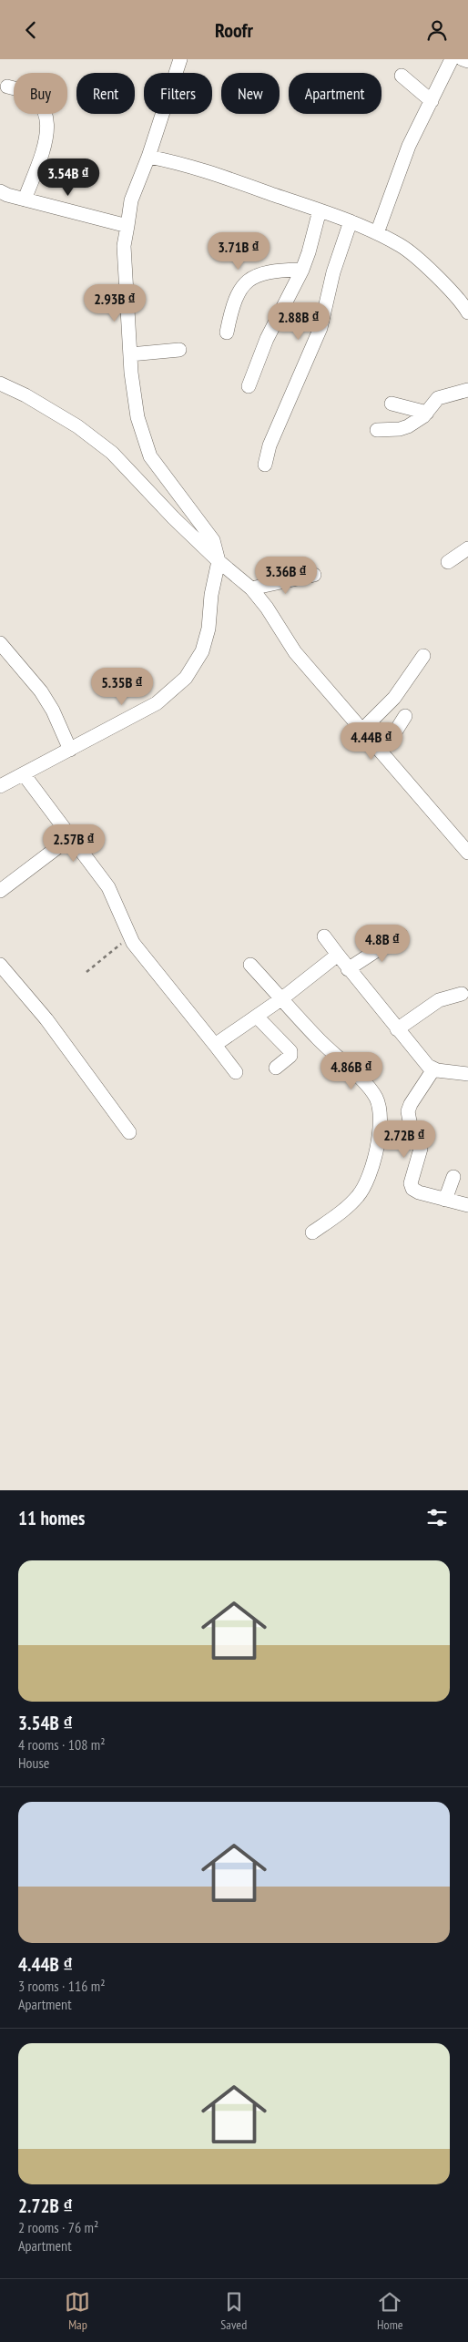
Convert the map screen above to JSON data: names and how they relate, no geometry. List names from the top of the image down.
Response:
{
  "page": {
    "header": "Roofr",
    "chip": [
      "Buy",
      "Rent",
      "Filters",
      "New",
      "Apartment"
    ],
    "price": [
      "3.54B ₫",
      "3.71B ₫",
      "2.93B ₫",
      "2.88B ₫",
      "3.36B ₫",
      "5.35B ₫",
      "4.44B ₫",
      "2.57B ₫",
      "4.8B ₫",
      "4.86B ₫",
      "2.72B ₫"
    ],
    "heading": "11 homes",
    "list": [
      {
        "name": "3.54B ₫",
        "note": "4 rooms · 108 m² · House"
      },
      {
        "name": "4.44B ₫",
        "note": "3 rooms · 116 m² · Apartment"
      },
      {
        "name": "2.72B ₫",
        "note": "2 rooms · 76 m² · Apartment"
      }
    ],
    "tabs": ["Map", "Saved", "Home"]
  }
}
